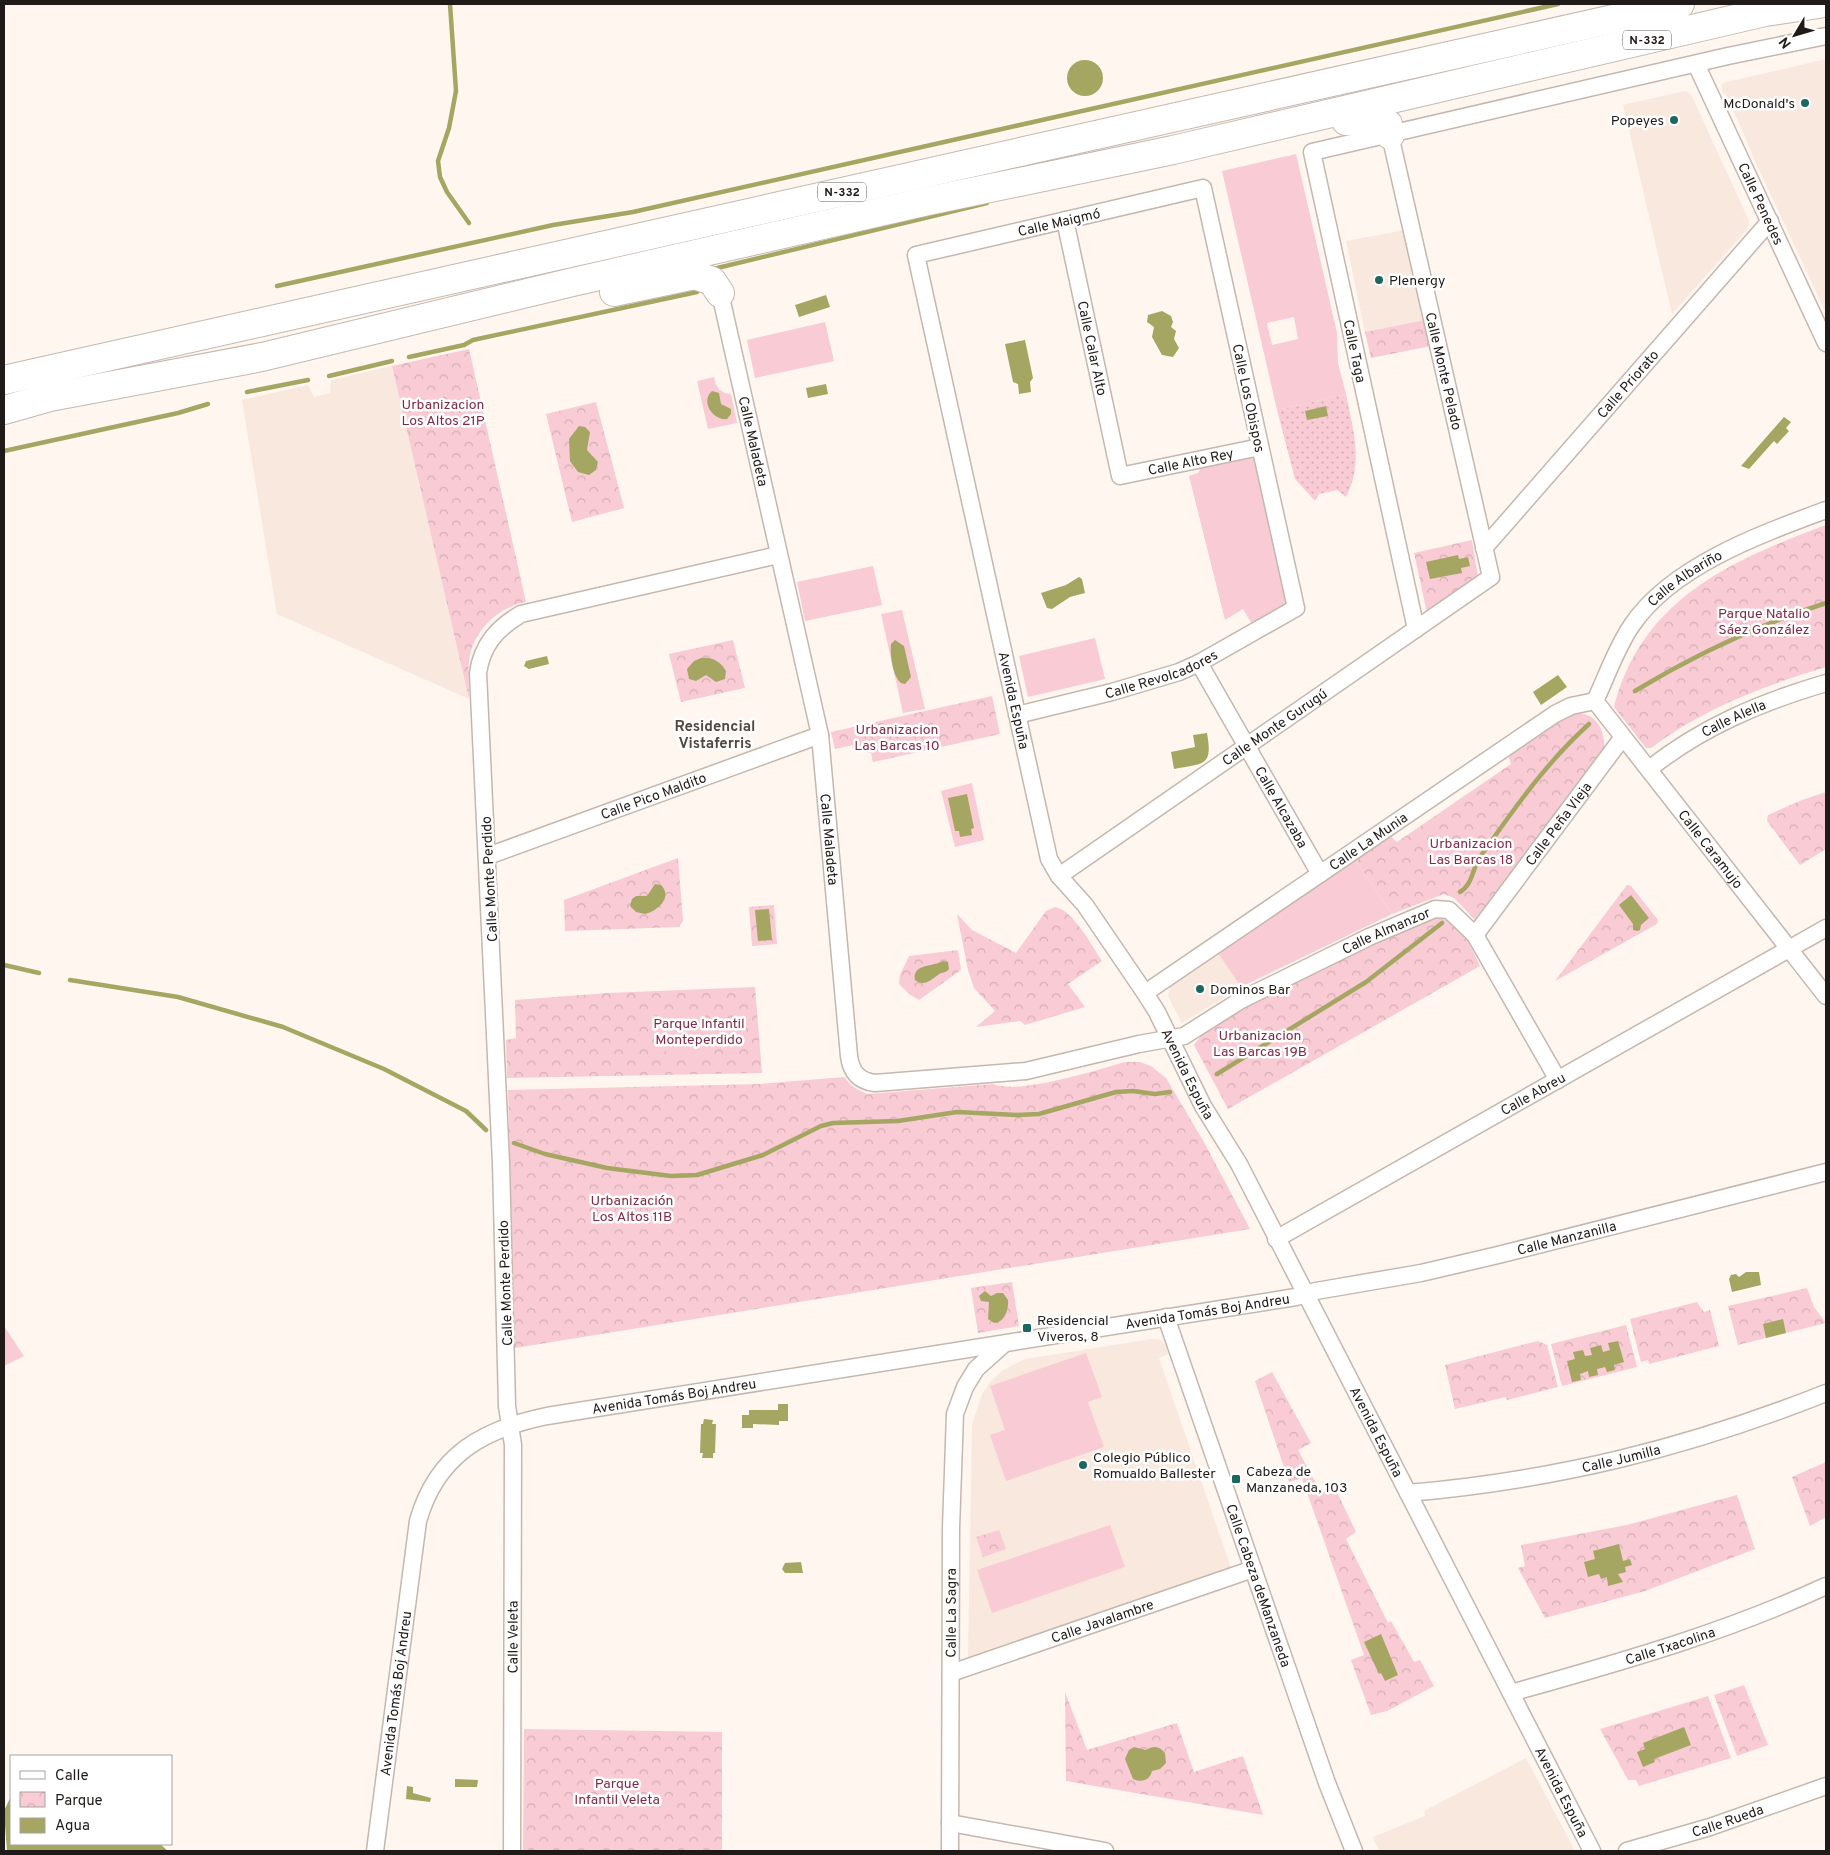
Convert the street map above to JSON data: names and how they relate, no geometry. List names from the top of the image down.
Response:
{
  "streets": {
    "highway": ["N-332"],
    "street": [
      "Calle Penedes",
      "Calle Maigmó",
      "Calle Calar Alto",
      "Calle Taga",
      "Calle Monte Pelado",
      "Calle Priorato",
      "Calle Los Obispos",
      "Calle Maladeta",
      "Calle Alto Rey",
      "Calle Albariño",
      "Calle Revolcadores",
      "Avenida Espuña",
      "Calle Alella",
      "Calle Monte Gurugú",
      "Calle Pico Maldito",
      "Calle Alcazaba",
      "Calle Peña Vieja",
      "Calle La Munia",
      "Calle Caramujo",
      "Calle Monte Perdido",
      "Calle Almanzor",
      "Calle Abreu",
      "Calle Manzanilla",
      "Avenida Tomás Boj Andreu",
      "Calle Jumilla",
      "Calle Cabeza deManzaneda",
      "Calle La Sagra",
      "Calle Javalambre",
      "Calle Veleta",
      "Calle Txacolina",
      "Calle Rueda"
    ]
  },
  "crossings": [
    ["Calle Penedes", "Calle Priorato"],
    ["Calle Maigmó", "Calle Calar Alto"],
    ["Calle Maigmó", "Calle Los Obispos"],
    ["Calle Maigmó", "Avenida Espuña"],
    ["Calle Calar Alto", "Calle Alto Rey"],
    ["Calle Taga", "Calle Monte Pelado"],
    ["Calle Taga", "Calle Monte Gurugú"],
    ["Calle Monte Pelado", "Calle Priorato"],
    ["Calle Monte Pelado", "Calle Monte Gurugú"],
    ["Calle Los Obispos", "Calle Alto Rey"],
    ["Calle Los Obispos", "Calle Revolcadores"],
    ["Calle Maladeta", "Avenida Espuña"],
    ["Calle Maladeta", "Calle Pico Maldito"],
    ["Calle Maladeta", "Calle Monte Perdido"],
    ["Calle Maladeta", "Calle Almanzor"],
    ["Calle Albariño", "Calle La Munia"],
    ["Calle Albariño", "Calle Caramujo"],
    ["Calle Revolcadores", "Avenida Espuña"],
    ["Calle Revolcadores", "Calle Alcazaba"],
    ["Avenida Espuña", "Calle Monte Gurugú"],
    ["Avenida Espuña", "Calle La Munia"],
    ["Avenida Espuña", "Calle Almanzor"],
    ["Avenida Espuña", "Calle Abreu"],
    ["Avenida Espuña", "Calle Manzanilla"],
    ["Avenida Espuña", "Avenida Tomás Boj Andreu"],
    ["Avenida Espuña", "Calle Jumilla"],
    ["Avenida Espuña", "Calle Txacolina"],
    ["Calle Alella", "Calle Caramujo"],
    ["Calle Monte Gurugú", "Calle Alcazaba"],
    ["Calle Pico Maldito", "Calle Monte Perdido"],
    ["Calle Alcazaba", "Calle La Munia"],
    ["Calle Peña Vieja", "Calle Caramujo"],
    ["Calle Peña Vieja", "Calle Almanzor"],
    ["Calle La Munia", "Calle Caramujo"],
    ["Calle Caramujo", "Calle Abreu"],
    ["Calle Monte Perdido", "Avenida Tomás Boj Andreu"],
    ["Calle Monte Perdido", "Calle Veleta"],
    ["Calle Almanzor", "Calle Abreu"],
    ["Calle Manzanilla", "Avenida Tomás Boj Andreu"],
    ["Avenida Tomás Boj Andreu", "Calle Cabeza deManzaneda"],
    ["Avenida Tomás Boj Andreu", "Calle La Sagra"],
    ["Avenida Tomás Boj Andreu", "Calle Veleta"],
    ["Calle Cabeza deManzaneda", "Calle Javalambre"],
    ["Calle La Sagra", "Calle Javalambre"]
  ],
  "districts": ["Residencial Vistaferris"],
  "parks": [
    "Urbanizacion Los Altos 21P",
    "Parque Natalio Sáez González",
    "Urbanizacion Las Barcas 10",
    "Urbanizacion Las Barcas 18",
    "Parque Infantil Monteperdido",
    "Urbanizacion Las Barcas 19B",
    "Urbanización Los Altos 11B",
    "Parque Infantil Veleta"
  ],
  "places": {
    "other": [
      "McDonald's",
      "Popeyes",
      "Plenergy",
      "Dominos Bar",
      "Colegio Público Romualdo Ballester"
    ],
    "transit": ["Residencial Viveros, 8", "Cabeza de Manzaneda, 103"]
  },
  "legend": ["Calle", "Parque", "Agua"],
  "north": "bottom left"
}
